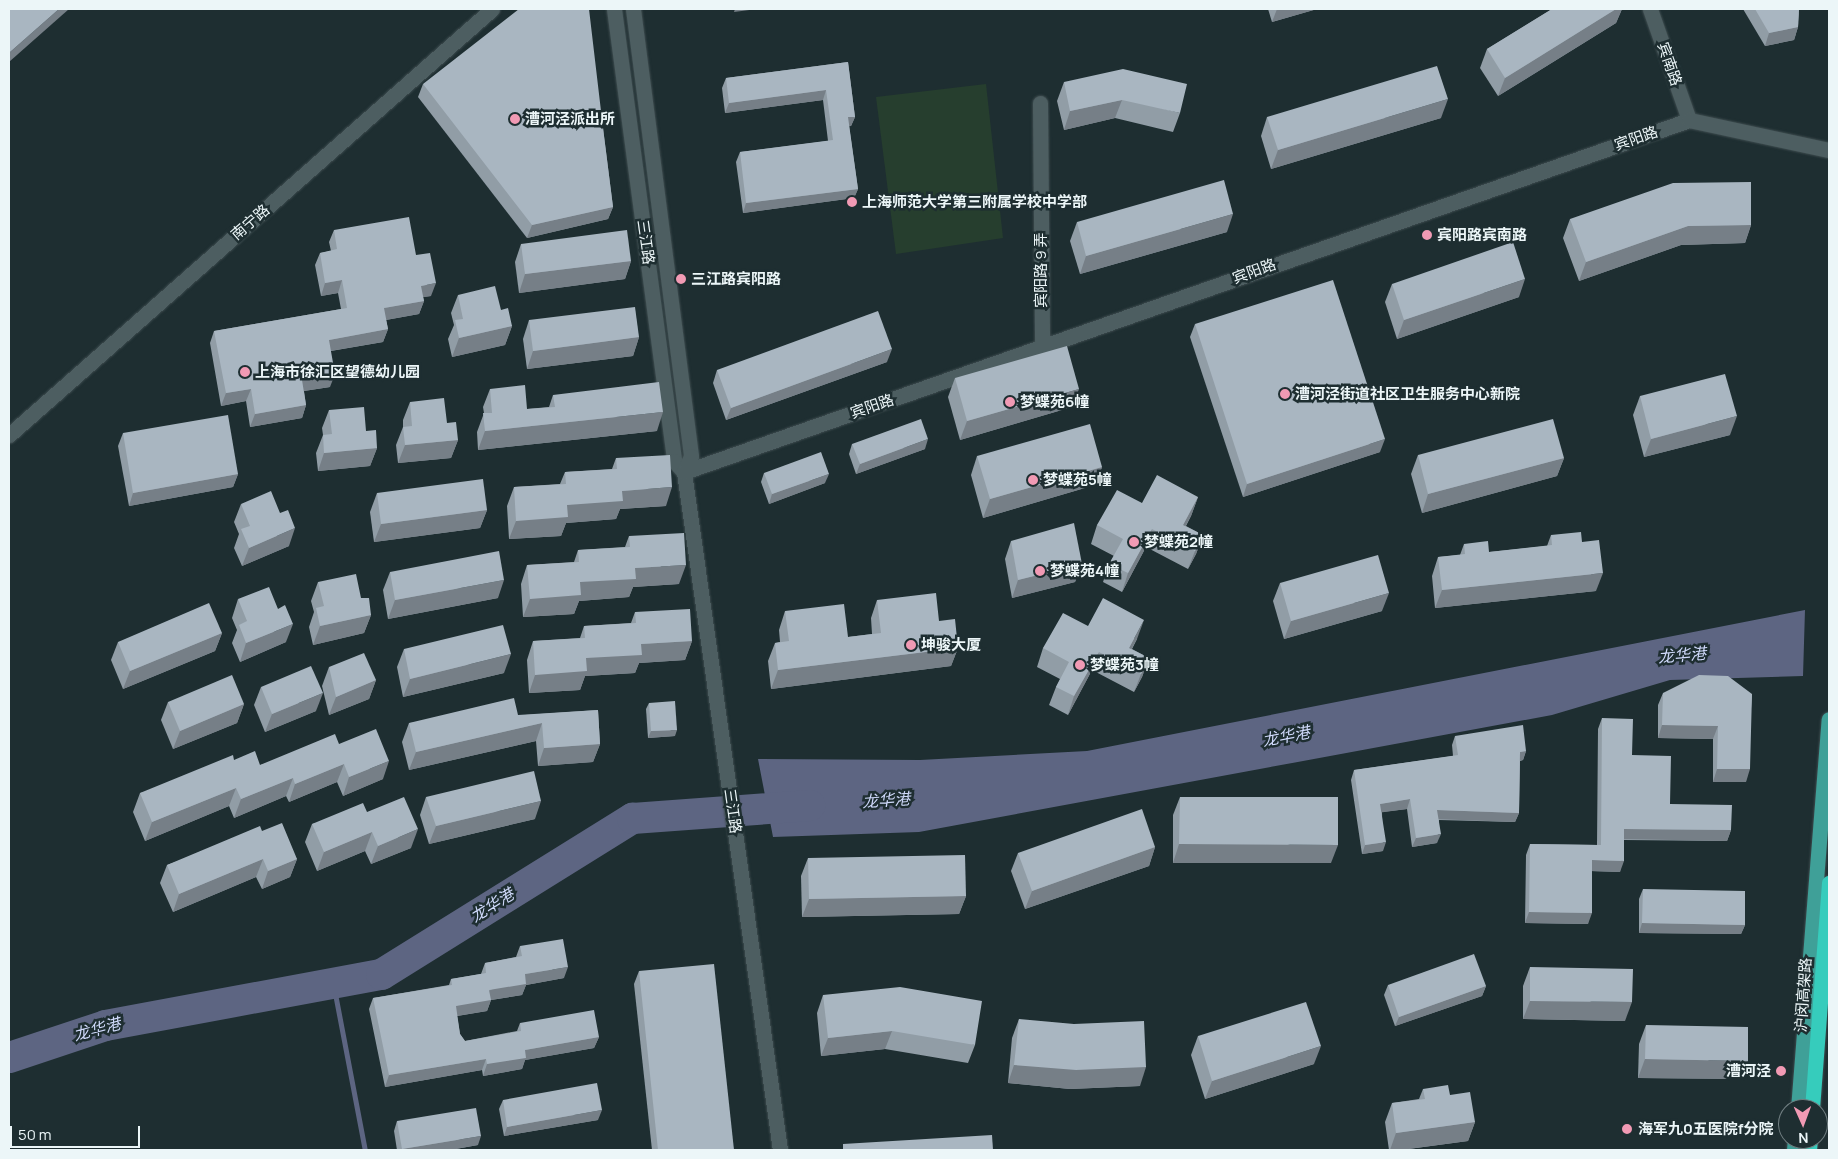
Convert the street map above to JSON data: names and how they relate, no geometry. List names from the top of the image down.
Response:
{
  "streets": {
    "highway": ["沪闵高架路"],
    "street": [
      "宾南路",
      "宾阳路",
      "南宁路",
      "三江路",
      "宾阳路 9 弄"
    ]
  },
  "crossings": [
    ["宾南路", "宾阳路"],
    ["宾阳路", "三江路"],
    ["宾阳路", "宾阳路 9 弄"]
  ],
  "water": ["龙华港"],
  "places": [
    "漕河泾派出所",
    "上海师范大学第三附属学校中学部",
    "宾阳路宾南路",
    "三江路宾阳路",
    "上海市徐汇区望德幼儿园",
    "漕河泾街道社区卫生服务中心新院",
    "梦蝶苑6幢",
    "梦蝶苑5幢",
    "梦蝶苑2幢",
    "梦蝶苑4幢",
    "坤骏大厦",
    "梦蝶苑3幢",
    "漕河泾",
    "海军九0五医院f分院"
  ],
  "scale_bar": "50 m",
  "north": "bottom"
}
